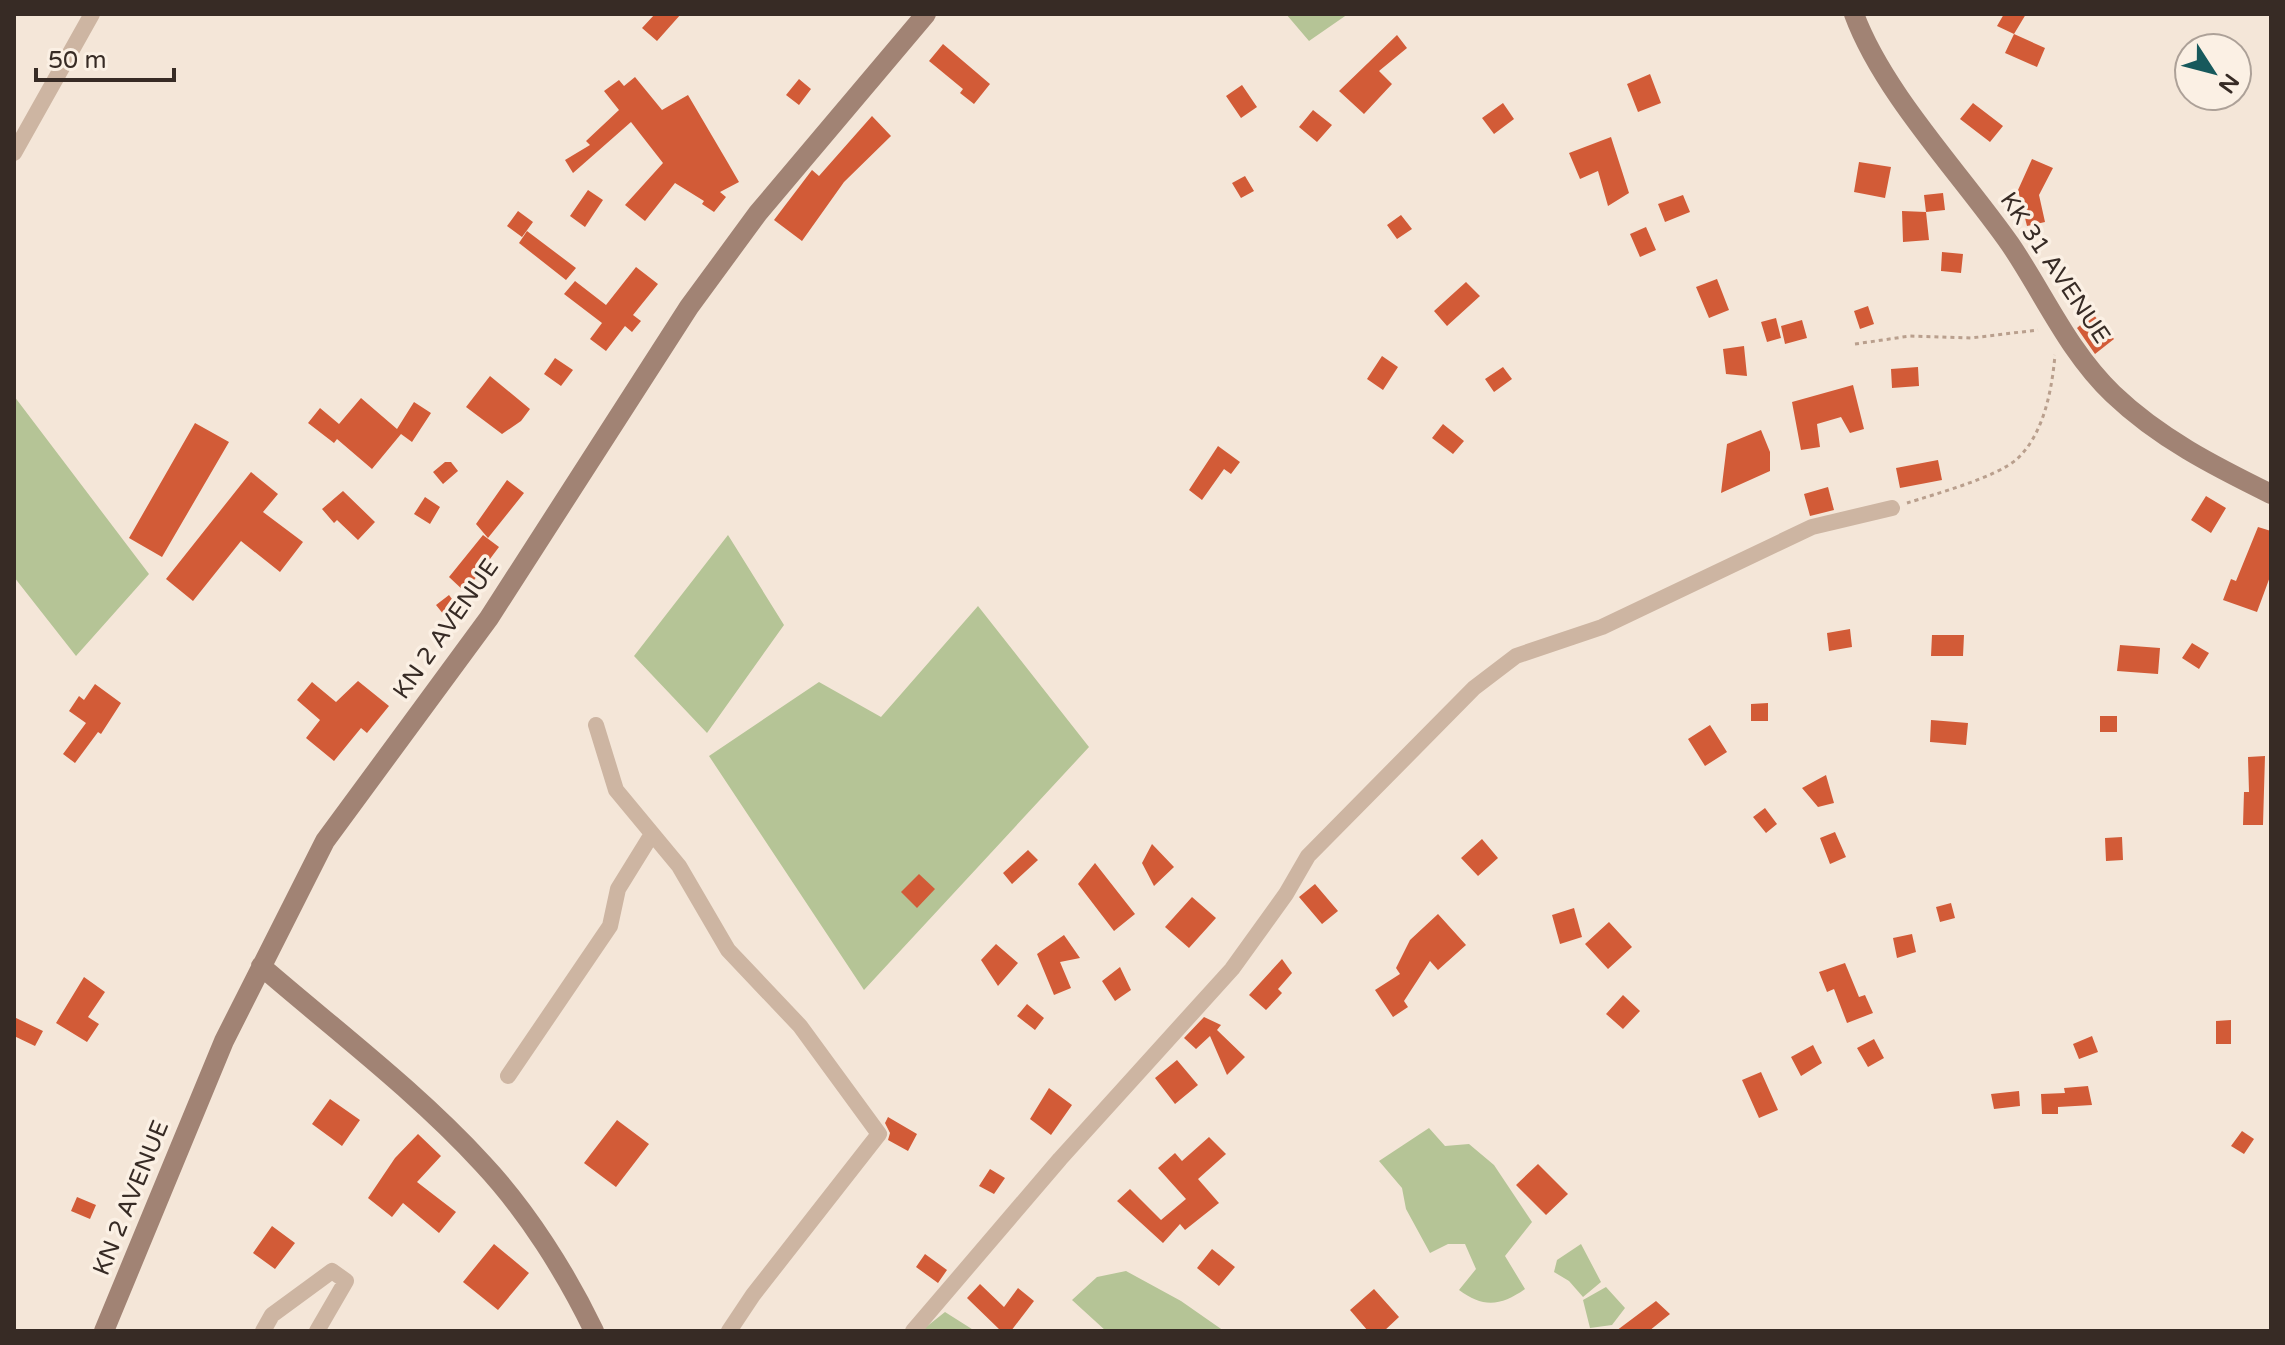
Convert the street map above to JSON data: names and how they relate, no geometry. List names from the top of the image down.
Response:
{
  "streets": {
    "main road": ["KK 31 AVENUE", "KN 2 AVENUE"]
  },
  "scale_bar": "50 m",
  "north": "bottom right"
}
